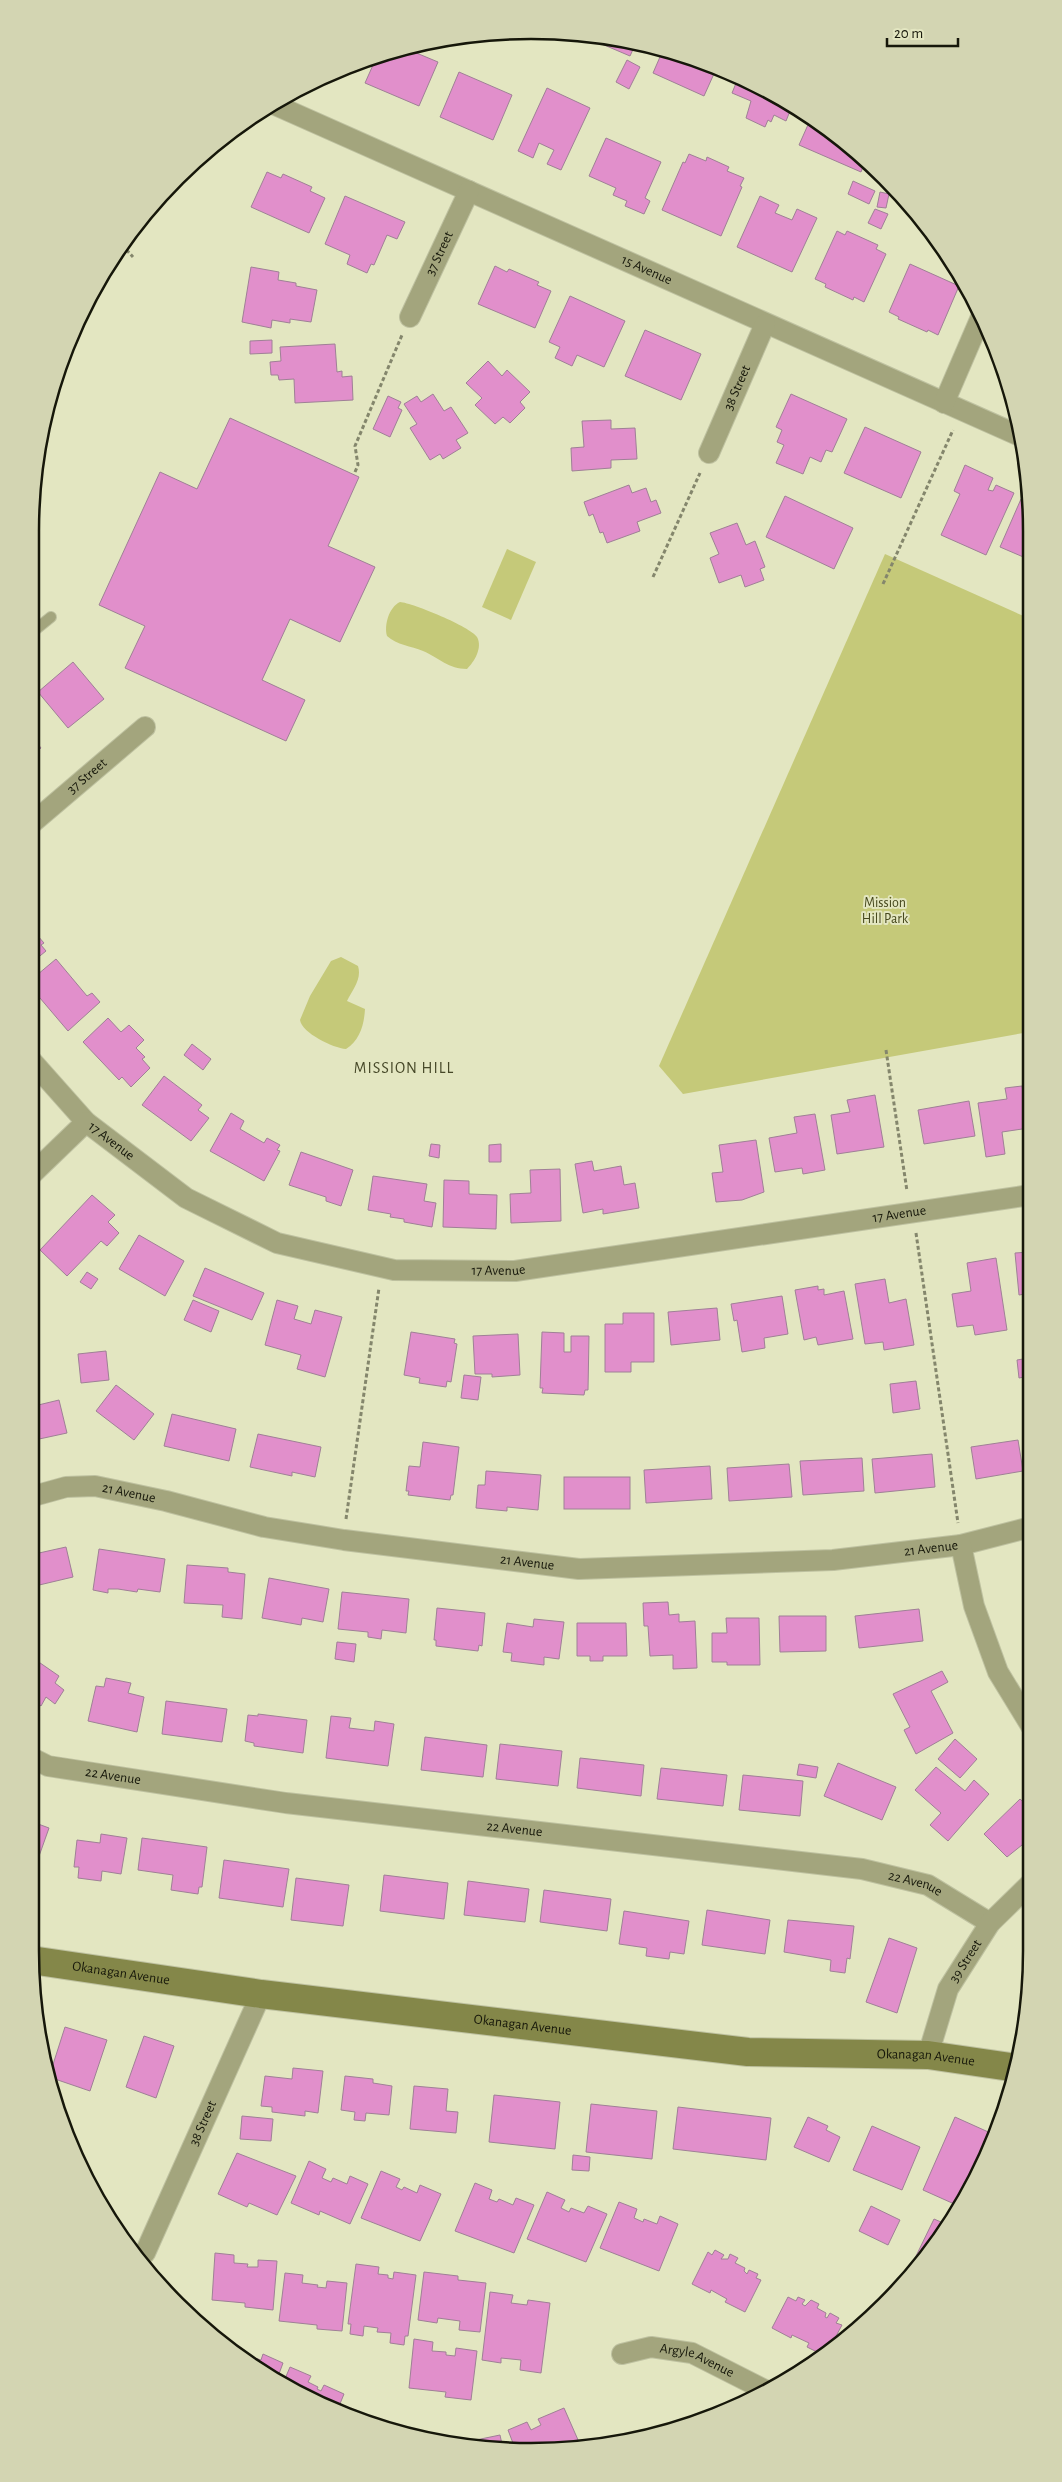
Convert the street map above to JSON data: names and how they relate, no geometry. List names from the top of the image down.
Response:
{
  "streets": {
    "street": [
      "37 Street",
      "15 Avenue",
      "38 Street",
      "17 Avenue",
      "21 Avenue",
      "22 Avenue",
      "39 Street",
      "Okanagan Avenue",
      "Argyle Avenue"
    ]
  },
  "crossings": [
    ["37 Street", "15 Avenue"],
    ["15 Avenue", "38 Street"],
    ["38 Street", "Okanagan Avenue"],
    ["22 Avenue", "39 Street"],
    ["39 Street", "Okanagan Avenue"]
  ],
  "districts": ["MISSION HILL"],
  "parks": ["Mission Hill Park"],
  "scale_bar": "20 m"
}
